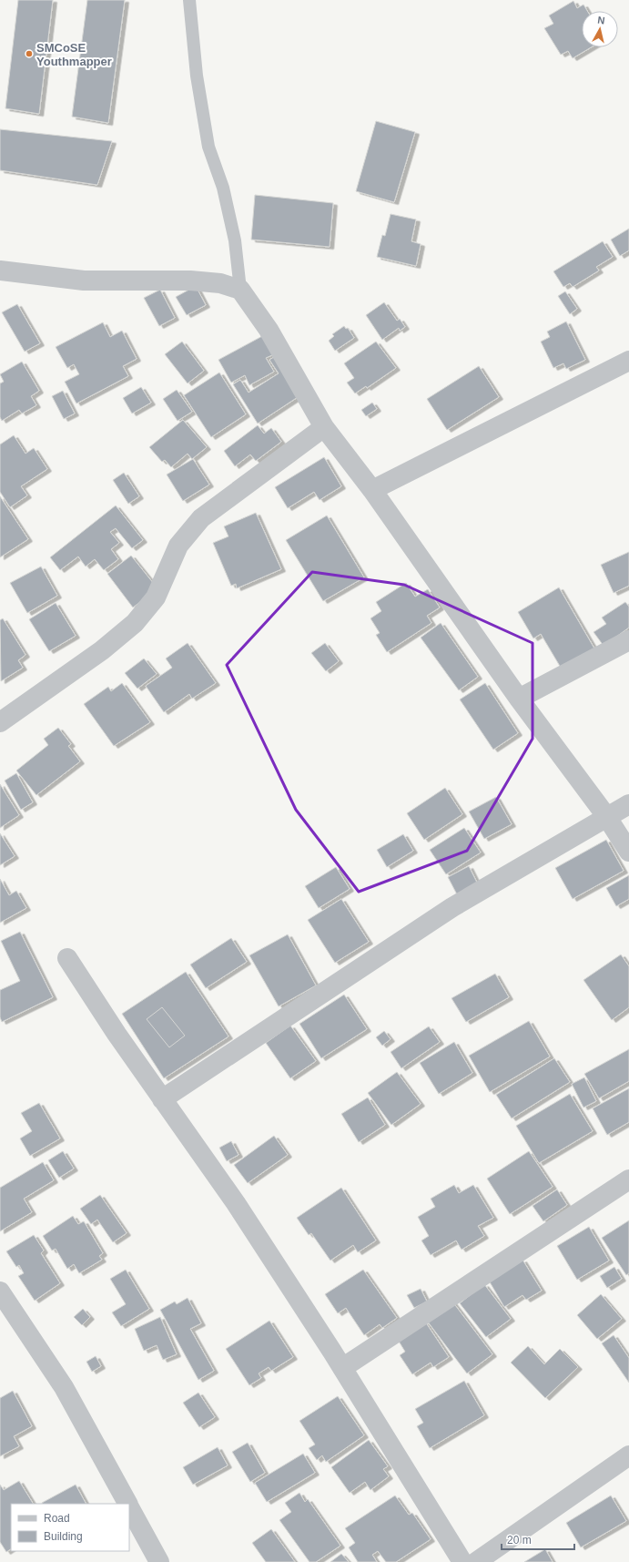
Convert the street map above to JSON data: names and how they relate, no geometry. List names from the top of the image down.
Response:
{
  "places": ["SMCoSE Youthmapper"],
  "legend": ["Road", "Building"],
  "scale_bar": "20 m",
  "north": "top"
}
